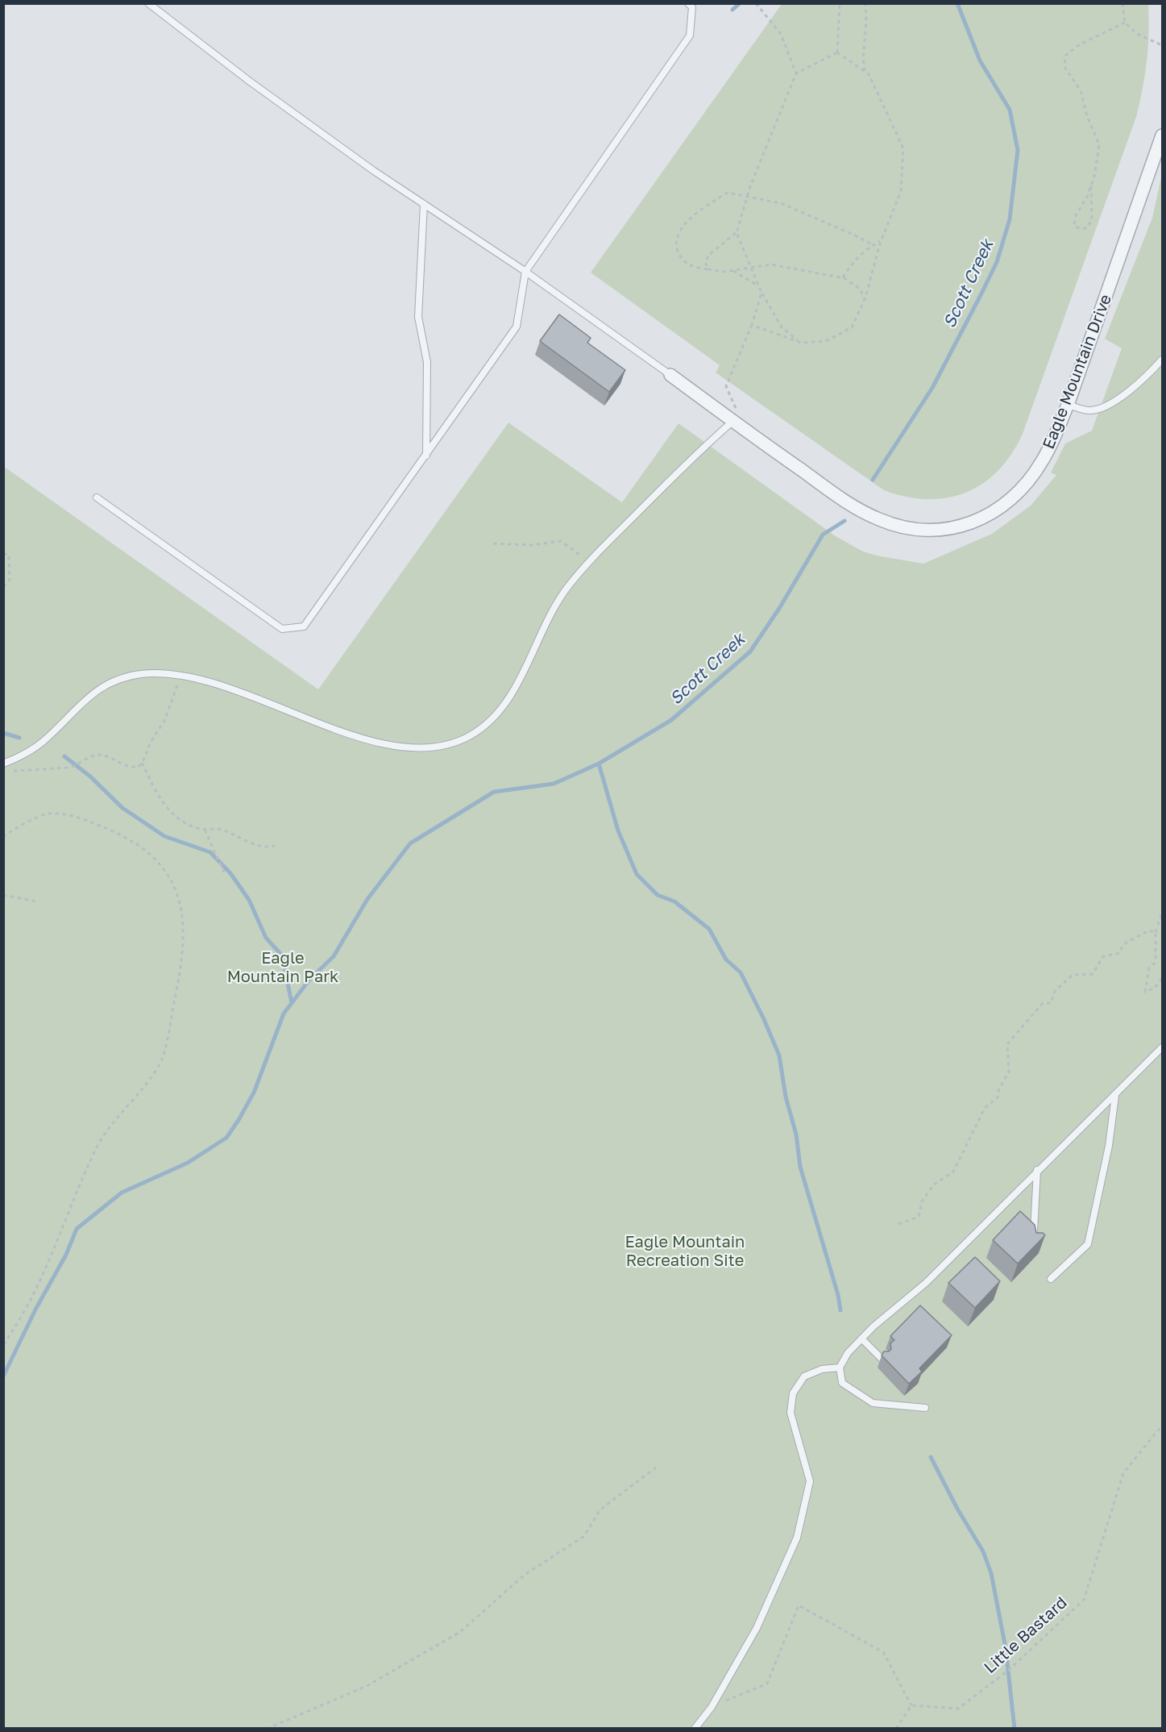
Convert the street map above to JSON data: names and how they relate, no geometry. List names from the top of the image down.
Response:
{
  "streets": {
    "street": ["Eagle Mountain Drive"],
    "path": ["Little Bastard"]
  },
  "water": ["Scott Creek"],
  "parks": ["Eagle Mountain Park", "Eagle Mountain Recreation Site"]
}
